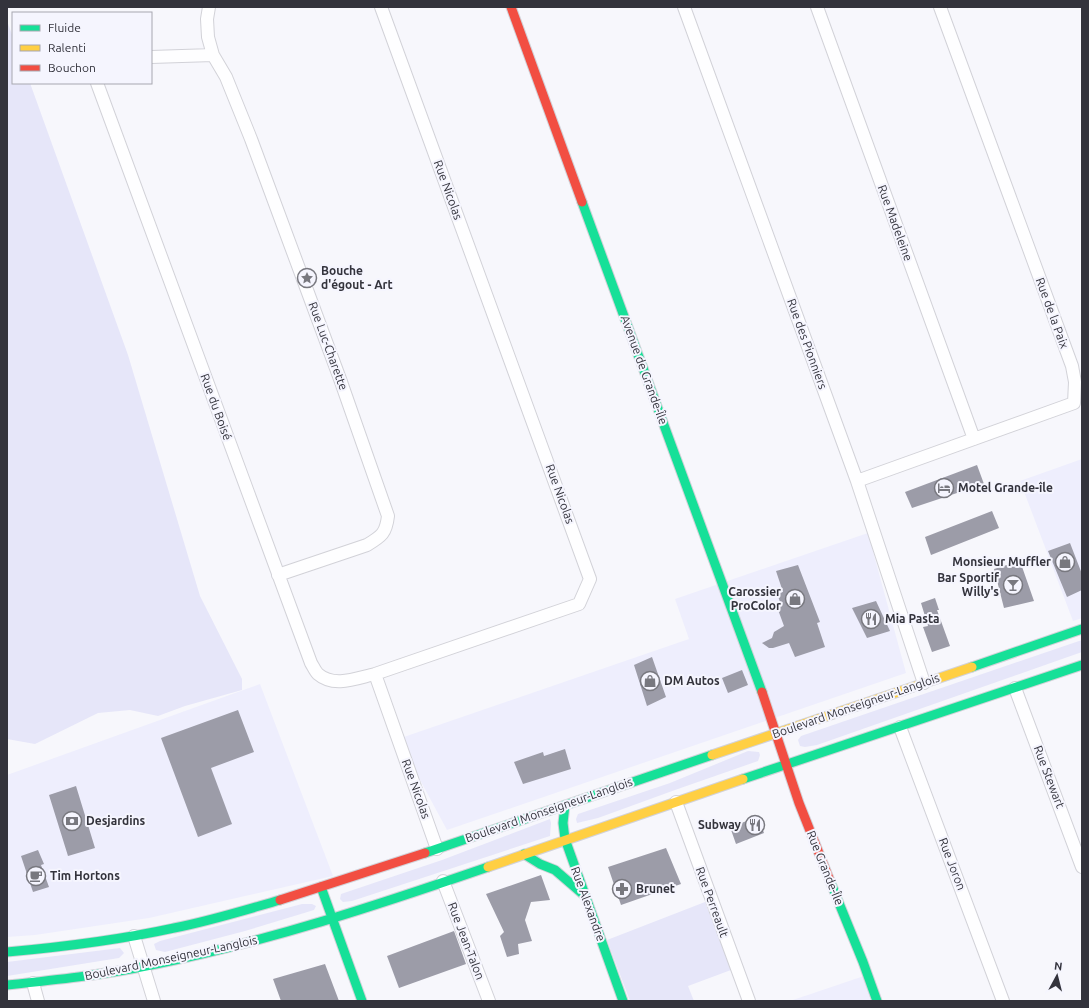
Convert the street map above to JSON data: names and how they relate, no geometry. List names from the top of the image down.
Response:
{
  "streets": {
    "main road": [
      "Avenue de Grande-Île",
      "Boulevard Monseigneur-Langlois",
      "Rue Grande-Île",
      "Rue Alexandre"
    ],
    "street": [
      "Rue Nicolas",
      "Rue Madeleine",
      "Rue de la Paix",
      "Rue des Pionniers",
      "Rue Luc-Charette",
      "Rue du Boisé",
      "Rue Stewart",
      "Rue Joron",
      "Rue Perreault",
      "Rue Jean-Talon"
    ]
  },
  "crossings": [
    ["Rue Nicolas", "Rue du Boisé"],
    ["Rue Nicolas", "Boulevard Monseigneur-Langlois"],
    ["Rue Madeleine", "Rue de la Paix"],
    ["Rue de la Paix", "Rue des Pionniers"],
    ["Rue des Pionniers", "Boulevard Monseigneur-Langlois"],
    ["Rue Luc-Charette", "Rue du Boisé"],
    ["Avenue de Grande-Île", "Boulevard Monseigneur-Langlois"],
    ["Avenue de Grande-Île", "Rue Grande-Île"],
    ["Boulevard Monseigneur-Langlois", "Rue Stewart"],
    ["Boulevard Monseigneur-Langlois", "Rue Joron"],
    ["Boulevard Monseigneur-Langlois", "Rue Grande-Île"],
    ["Boulevard Monseigneur-Langlois", "Rue Perreault"],
    ["Boulevard Monseigneur-Langlois", "Rue Alexandre"],
    ["Boulevard Monseigneur-Langlois", "Rue Jean-Talon"]
  ],
  "places": {
    "place": ["Bouche d'égout - Art"],
    "hotel": ["Motel Grande-île"],
    "shop": ["Monsieur Muffler", "Carossier ProColor", "DM Autos"],
    "bar": ["Bar Sportif Willy's"],
    "restaurant": ["Mia Pasta", "Subway"],
    "bank": ["Desjardins"],
    "cafe": ["Tim Hortons"],
    "pharmacy": ["Brunet"]
  },
  "legend": ["Fluide", "Ralenti", "Bouchon"],
  "north": "top"
}
